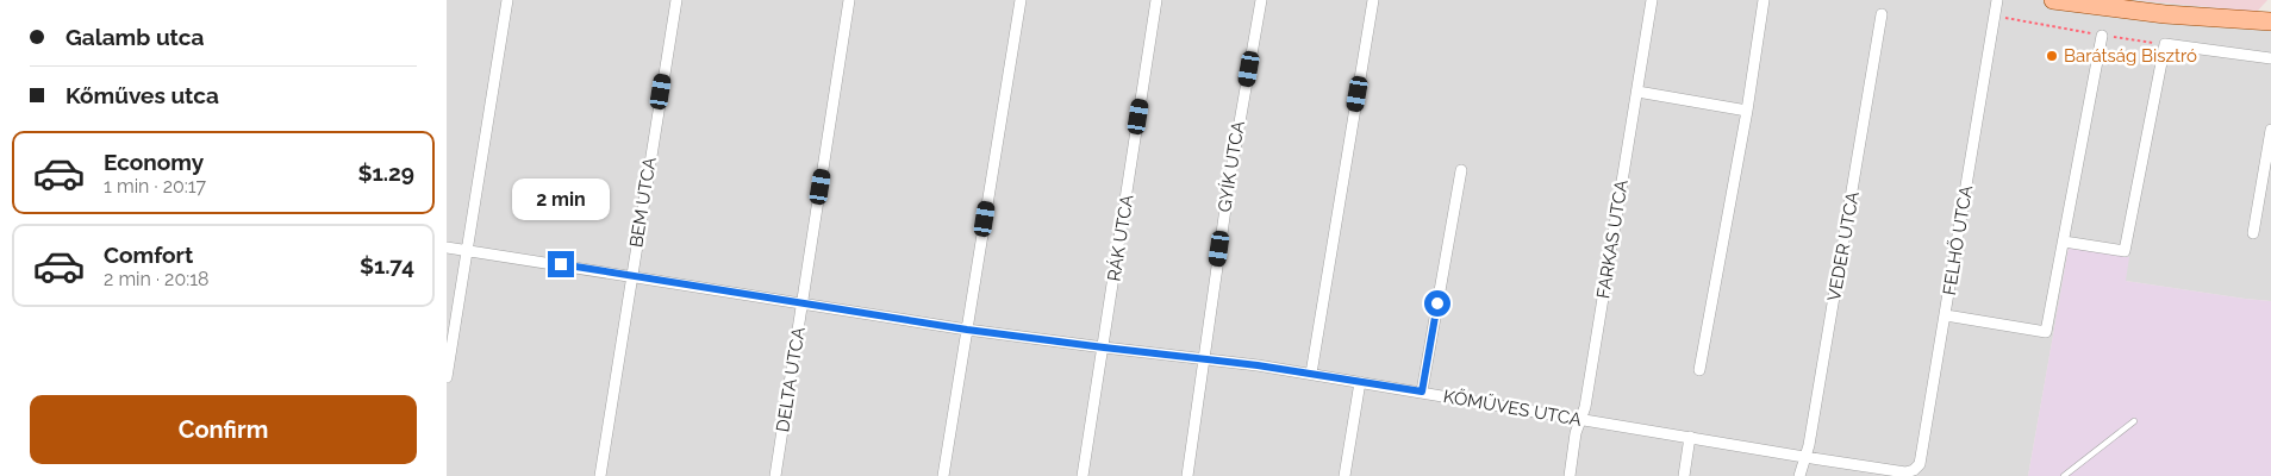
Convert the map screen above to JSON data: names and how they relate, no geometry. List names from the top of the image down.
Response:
{
  "streets": {
    "street": [
      "GYÍK UTCA",
      "BEM UTCA",
      "RÁK UTCA",
      "FARKAS UTCA",
      "FELHŐ UTCA",
      "VEDER UTCA",
      "DELTA UTCA",
      "KŐMŰVES UTCA"
    ]
  },
  "crossings": [
    ["GYÍK UTCA", "KŐMŰVES UTCA"],
    ["BEM UTCA", "KŐMŰVES UTCA"],
    ["RÁK UTCA", "KŐMŰVES UTCA"],
    ["FARKAS UTCA", "KŐMŰVES UTCA"],
    ["FELHŐ UTCA", "KŐMŰVES UTCA"],
    ["VEDER UTCA", "KŐMŰVES UTCA"],
    ["DELTA UTCA", "KŐMŰVES UTCA"]
  ],
  "places": ["Barátság Bisztró"],
  "page": {
    "banner": ["Galamb utca", "Kőműves utca"],
    "list": [
      {
        "name": "Economy",
        "note": "1 min · 20:17",
        "value": "$1.29"
      },
      {
        "name": "Comfort",
        "note": "2 min · 20:18",
        "value": "$1.74"
      }
    ],
    "bubble": "2 min",
    "buttons": "Confirm"
  }
}
